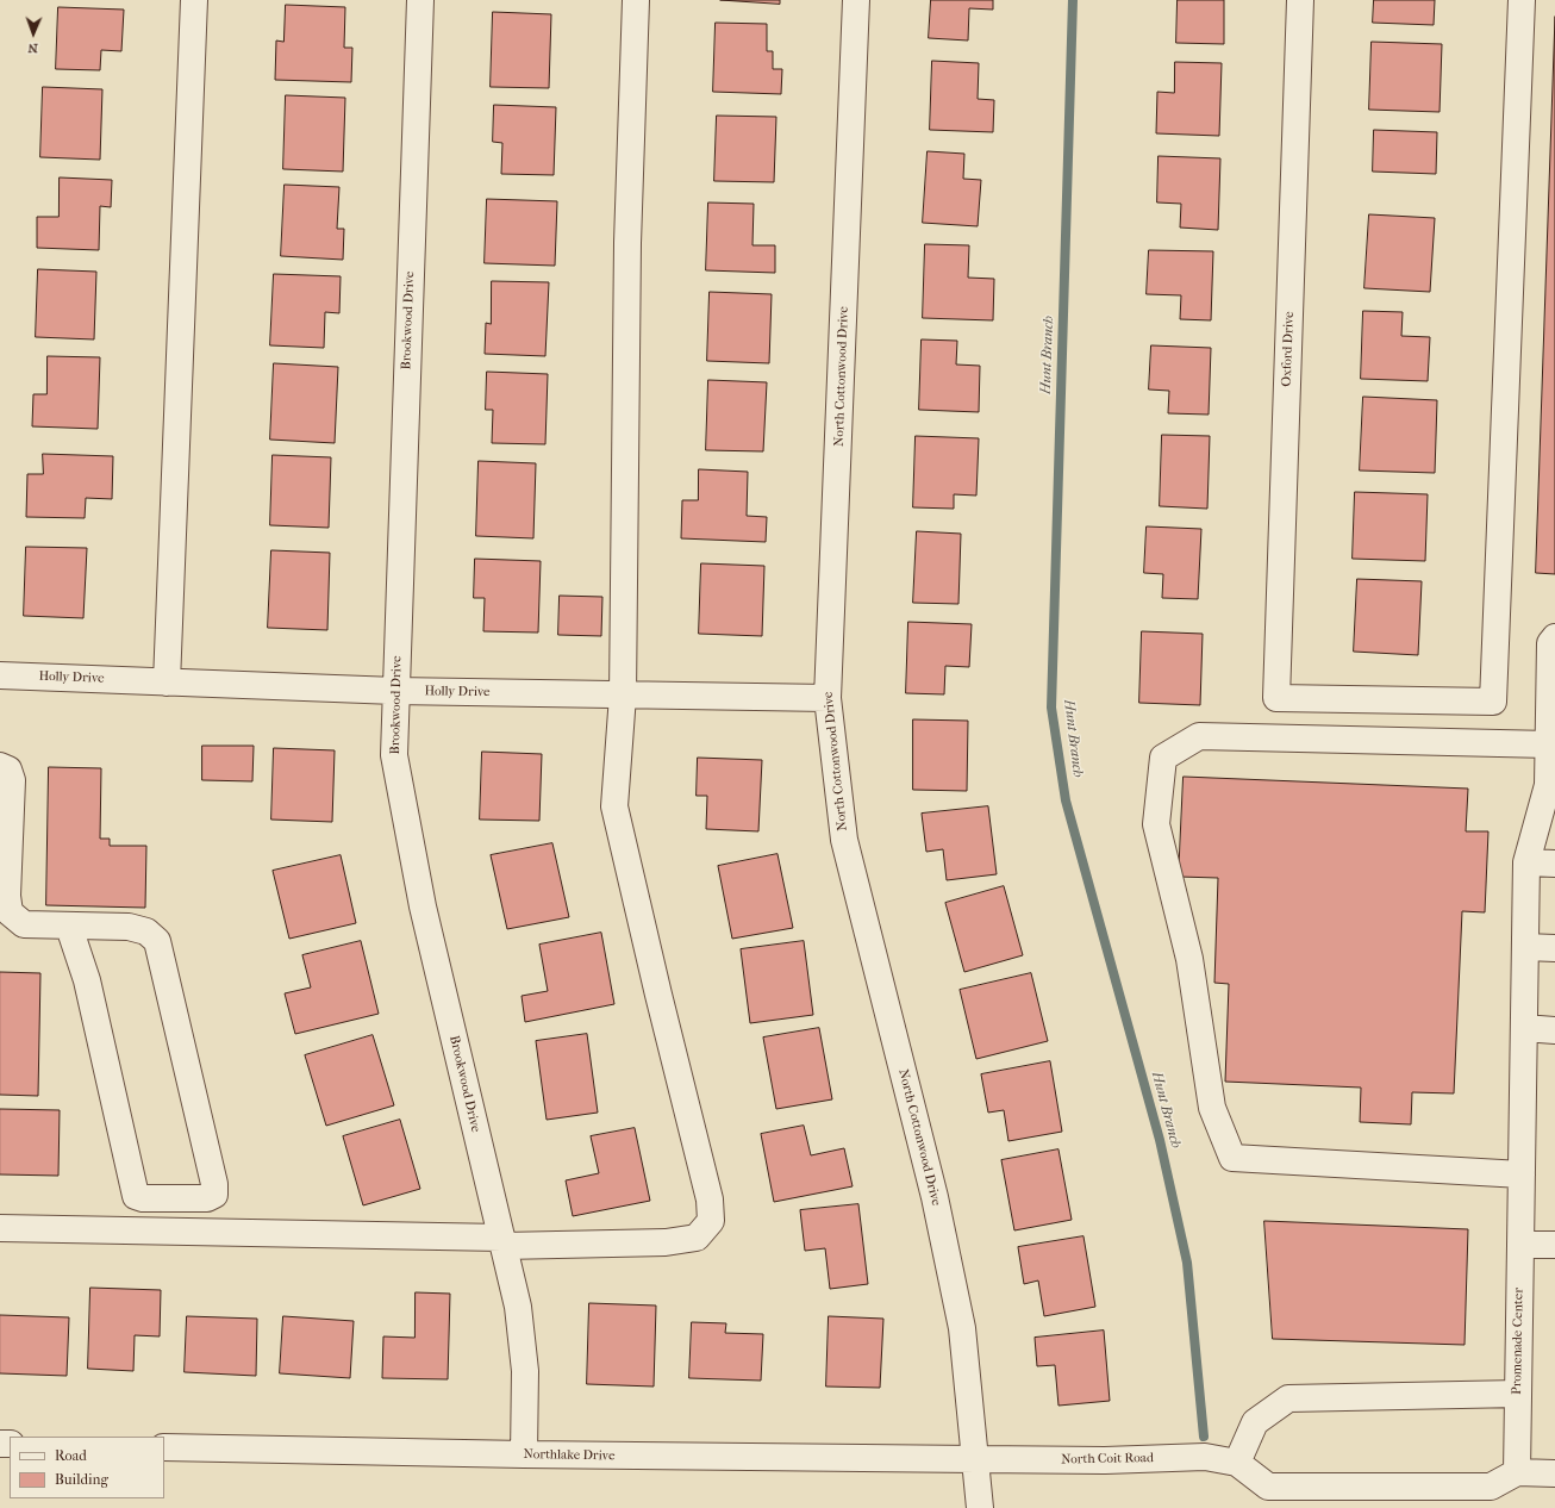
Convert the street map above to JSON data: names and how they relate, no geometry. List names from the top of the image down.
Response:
{
  "streets": {
    "street": [
      "Brookwood Drive",
      "Oxford Drive",
      "North Cottonwood Drive",
      "Holly Drive",
      "Promenade Center",
      "Northlake Drive",
      "North Coit Road"
    ]
  },
  "crossings": [
    ["Brookwood Drive", "Holly Drive"],
    ["Brookwood Drive", "Northlake Drive"],
    ["North Cottonwood Drive", "Holly Drive"],
    ["North Cottonwood Drive", "Northlake Drive"],
    ["North Cottonwood Drive", "North Coit Road"],
    ["Northlake Drive", "North Coit Road"]
  ],
  "water": ["Hunt Branch"],
  "legend": ["Road", "Building"],
  "north": "bottom"
}
